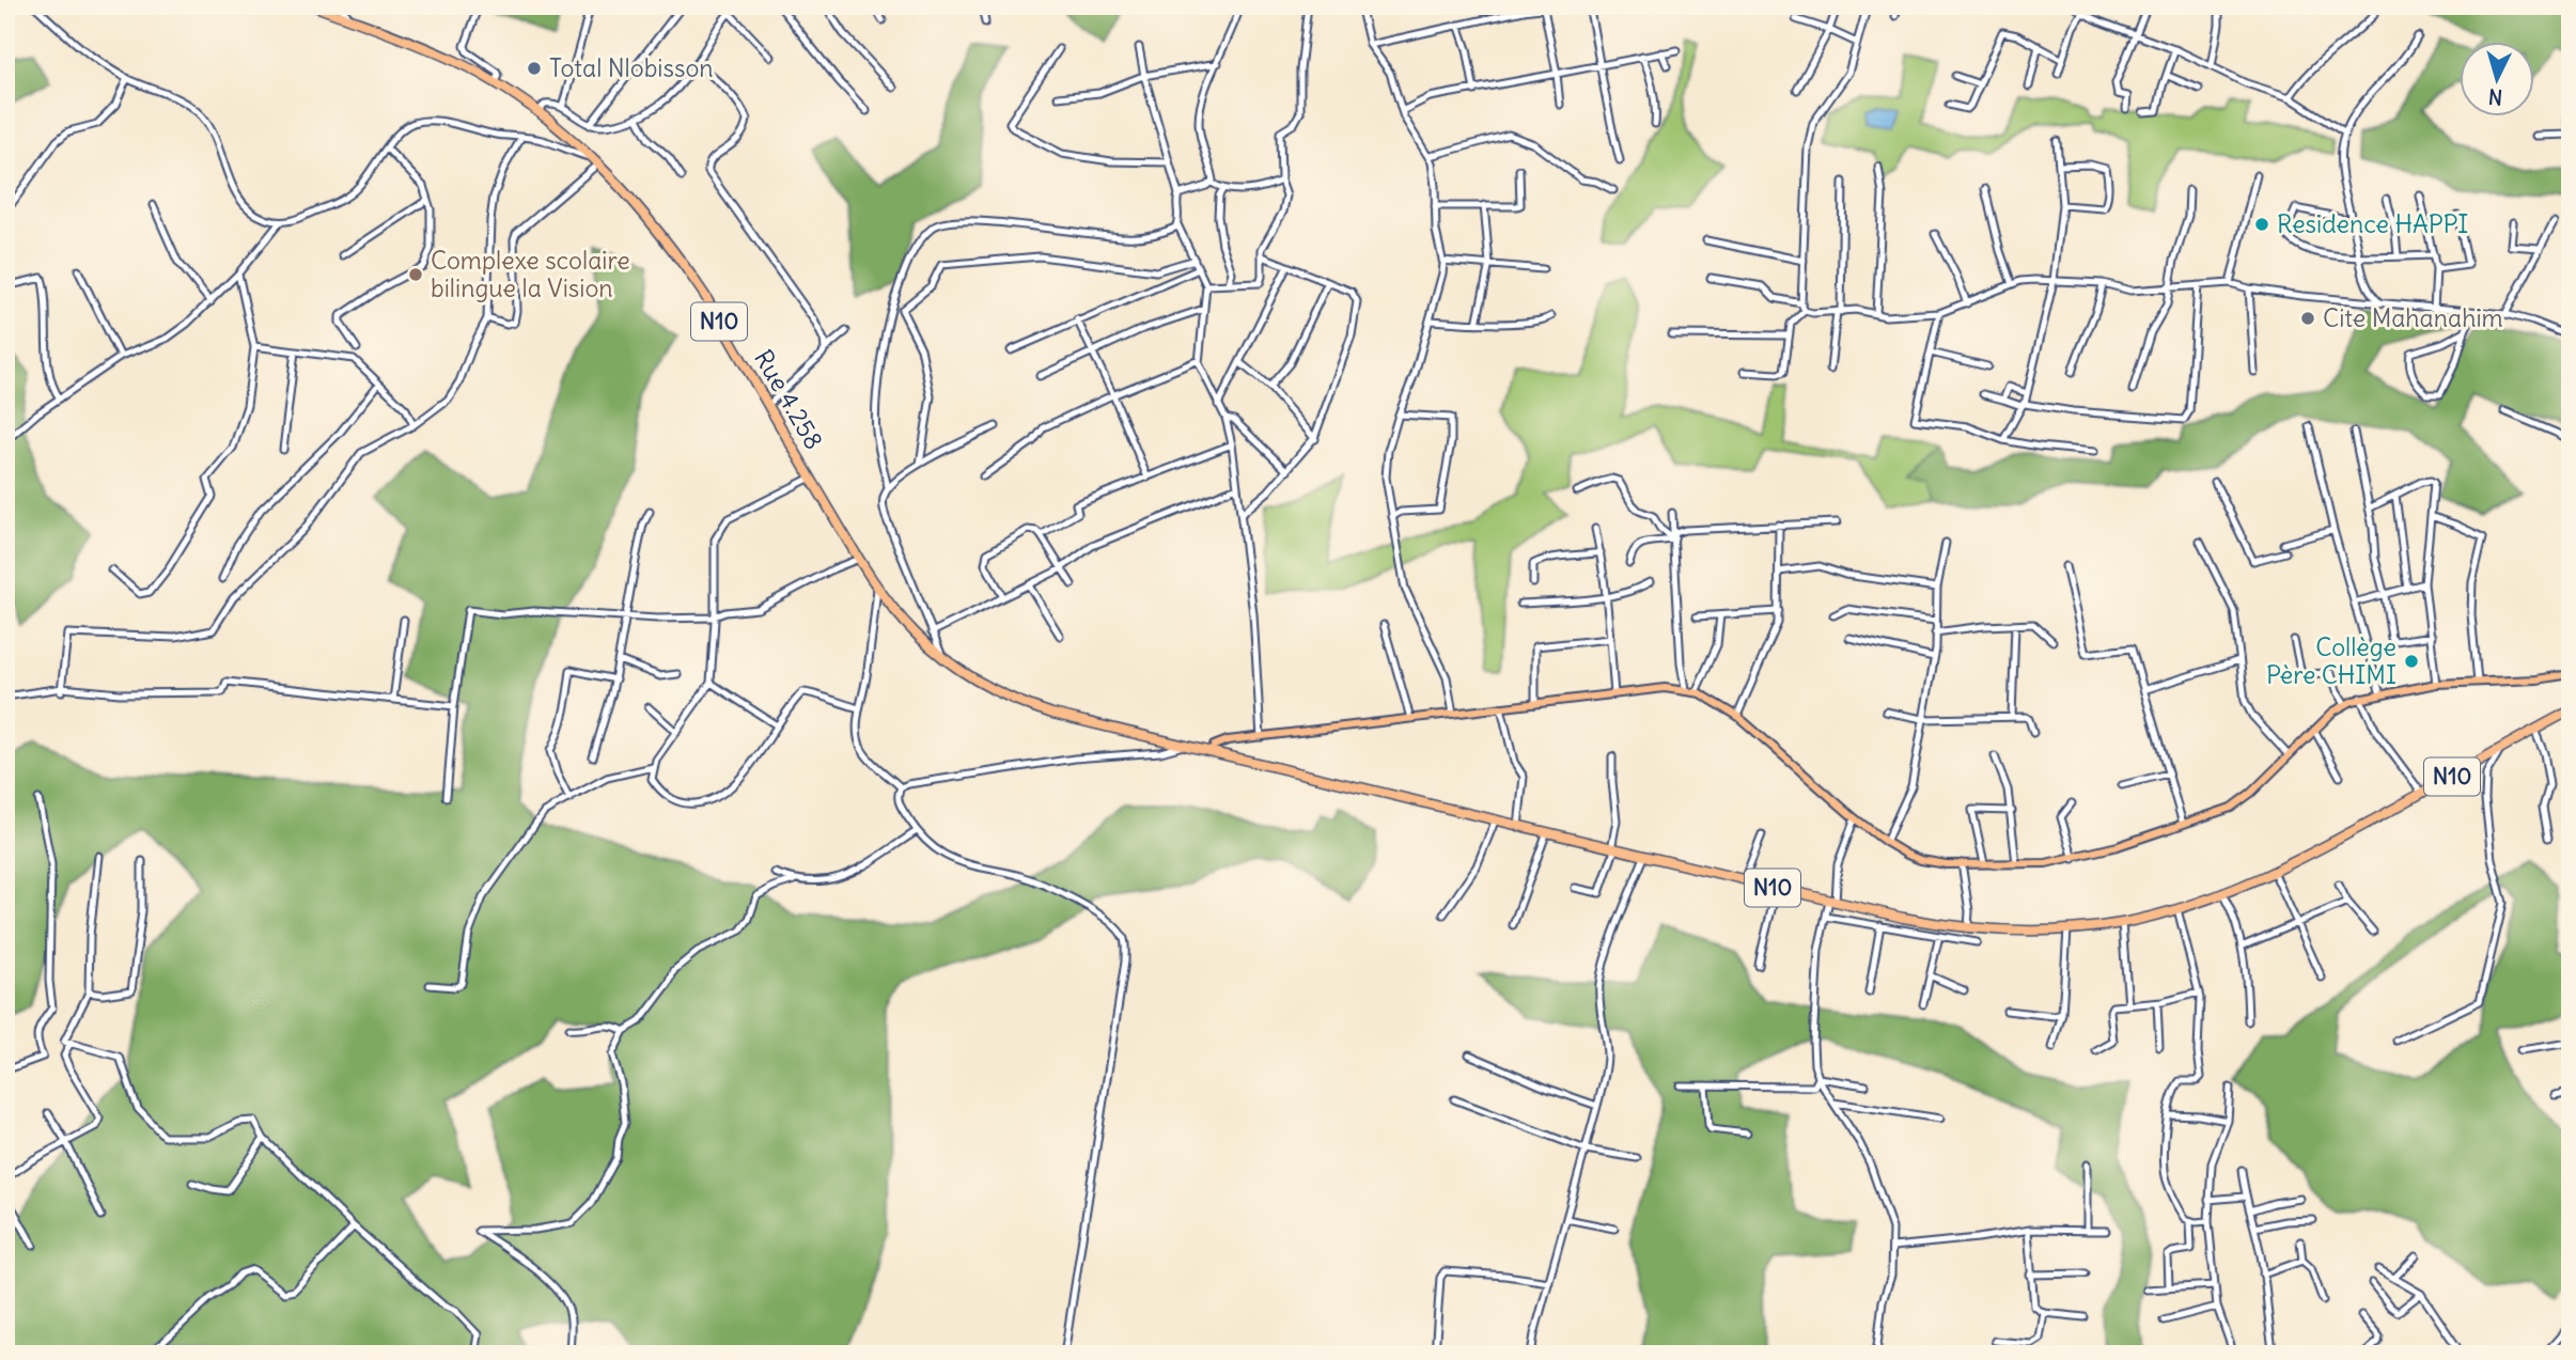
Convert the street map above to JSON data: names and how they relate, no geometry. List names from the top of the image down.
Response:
{
  "streets": {
    "highway": ["N10", "Rue 4.258"]
  },
  "crossings": [
    ["N10", "Rue 4.258"]
  ],
  "places": [
    "Total Nlobisson",
    "Residence HAPPI",
    "Complexe scolaire bilingue la Vision",
    "Cite Mahanahim",
    "Collège Père CHIMI"
  ],
  "north": "bottom"
}
